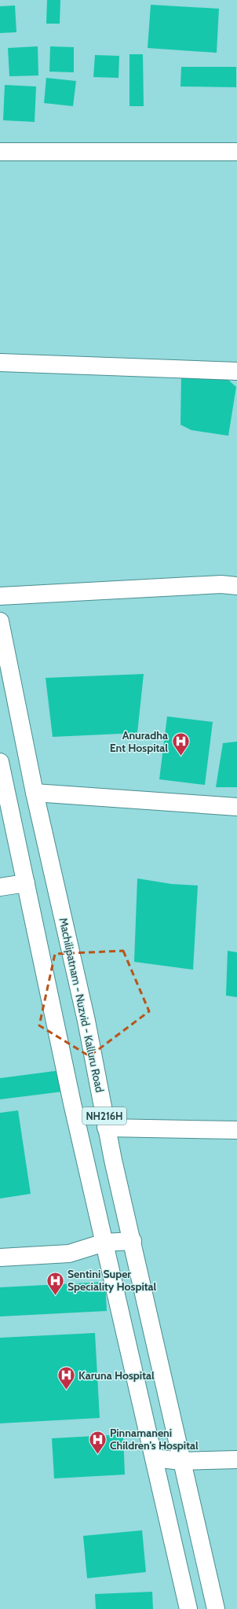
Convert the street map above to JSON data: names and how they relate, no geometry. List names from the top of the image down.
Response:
{
  "streets": {
    "main road": ["Machilipatnam - Nuzvid - Kalluru Road", "NH216H"]
  },
  "places": {
    "hospital": [
      "Anuradha Ent Hospital",
      "Sentini Super Speciality Hospital",
      "Karuna Hospital",
      "Pinnamaneni Children's Hospital"
    ]
  }
}
